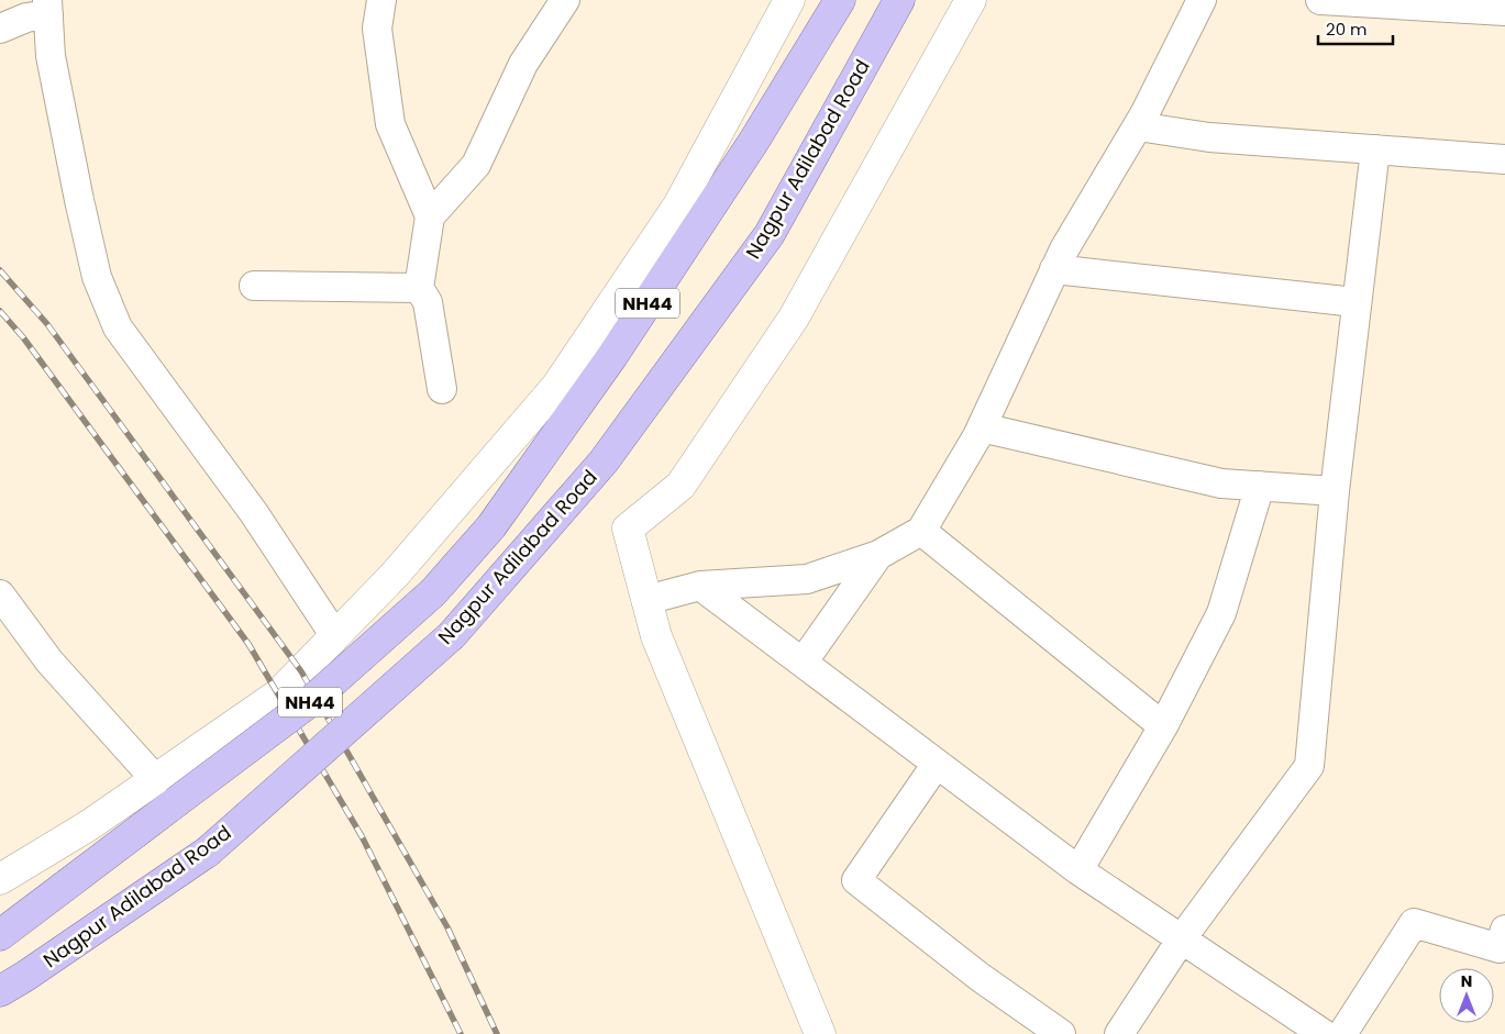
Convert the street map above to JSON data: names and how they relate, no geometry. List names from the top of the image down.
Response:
{
  "streets": {
    "highway": ["Nagpur Adilabad Road", "NH44"]
  },
  "scale_bar": "20 m",
  "north": "top"
}
